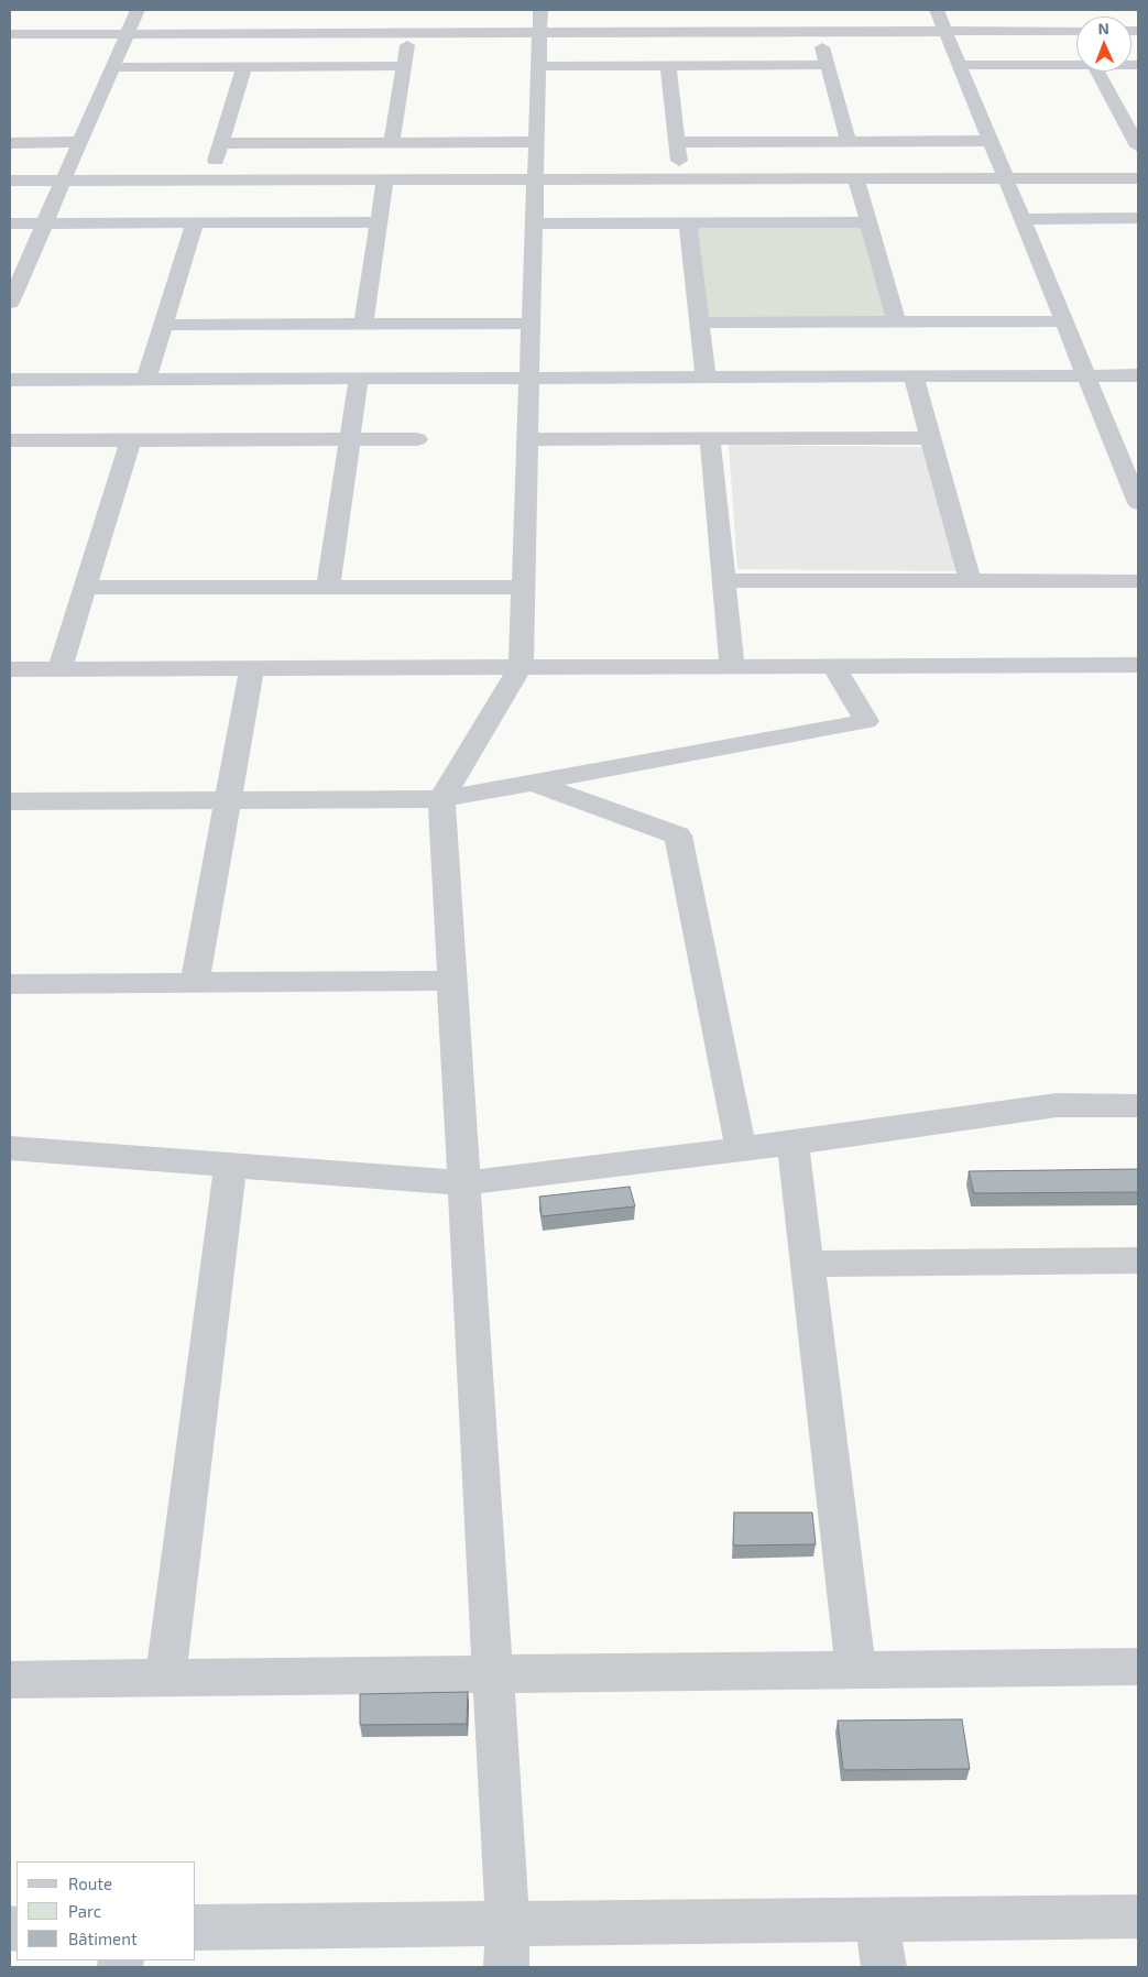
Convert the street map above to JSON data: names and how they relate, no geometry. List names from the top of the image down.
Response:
{
  "legend": ["Route", "Parc", "Bâtiment"],
  "north": "top"
}
